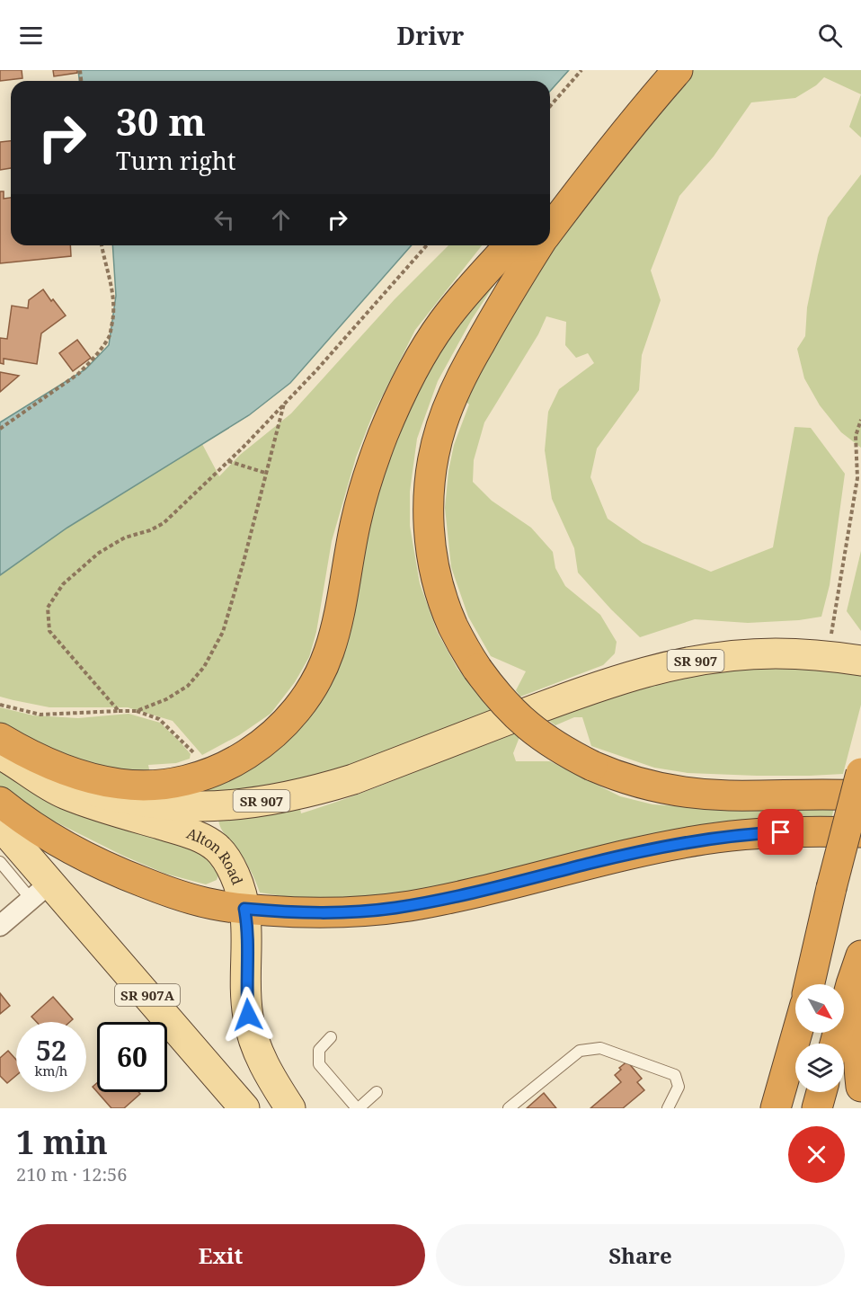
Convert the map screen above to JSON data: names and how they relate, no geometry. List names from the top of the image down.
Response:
{
  "streets": {
    "main road": ["SR 907", "Alton Road", "SR 907A"]
  },
  "crossings": [
    ["SR 907", "Alton Road"]
  ],
  "north": "bottom right",
  "page": {
    "header": "Drivr",
    "turn": ["30 m", "Turn right"],
    "speed": "52 km/h",
    "limit": "60",
    "heading": ["1 min", "210 m · 12:56"],
    "buttons": ["Exit", "Share"]
  }
}
